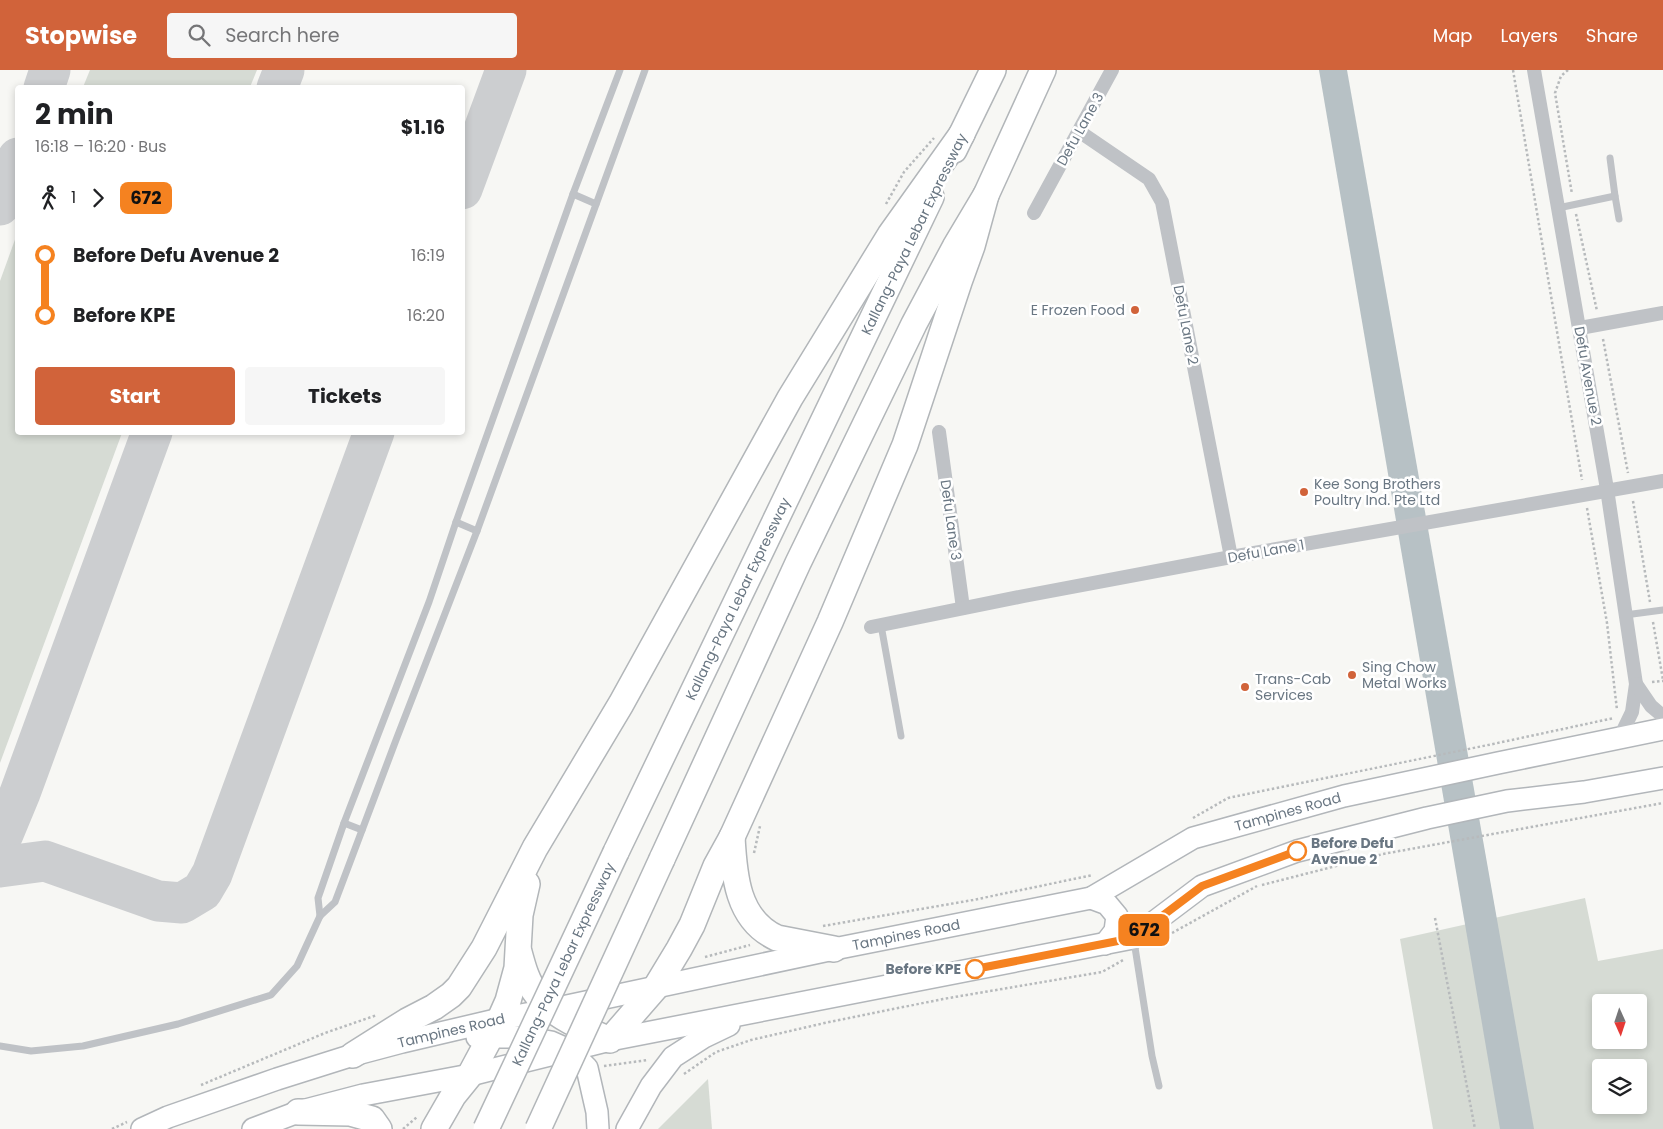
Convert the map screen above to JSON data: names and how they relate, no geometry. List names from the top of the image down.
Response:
{
  "streets": {
    "highway": ["Kallang-Paya Lebar Expressway"],
    "main road": ["Tampines Road"],
    "street": [
      "Defu Lane 3",
      "Defu Lane 2",
      "Defu Avenue 2",
      "Defu Lane 1"
    ]
  },
  "crossings": [
    ["Defu Lane 3", "Defu Lane 2"],
    ["Defu Lane 3", "Defu Lane 1"],
    ["Defu Lane 2", "Defu Lane 1"],
    ["Defu Avenue 2", "Defu Lane 1"],
    ["Defu Avenue 2", "Tampines Road"]
  ],
  "places": [
    "E Frozen Food",
    "Kee Song Brothers Poultry Ind. Pte Ltd",
    "Sing Chow Metal Works",
    "Trans-Cab Services",
    "Before Defu Avenue 2",
    "Before KPE"
  ],
  "lines": ["bus line 672"],
  "north": "bottom",
  "page": {
    "header": "Stopwise",
    "search": "Search here",
    "nav": ["Map", "Layers", "Share"],
    "on_map": "672",
    "heading": ["2 min", "16:18 – 16:20 · Bus", "$1.16"],
    "legs": ["1", "672"],
    "list": [
      {
        "name": "Before Defu Avenue 2",
        "value": "16:19"
      },
      {
        "name": "Before KPE",
        "value": "16:20"
      }
    ],
    "buttons": ["Start", "Tickets"]
  }
}
